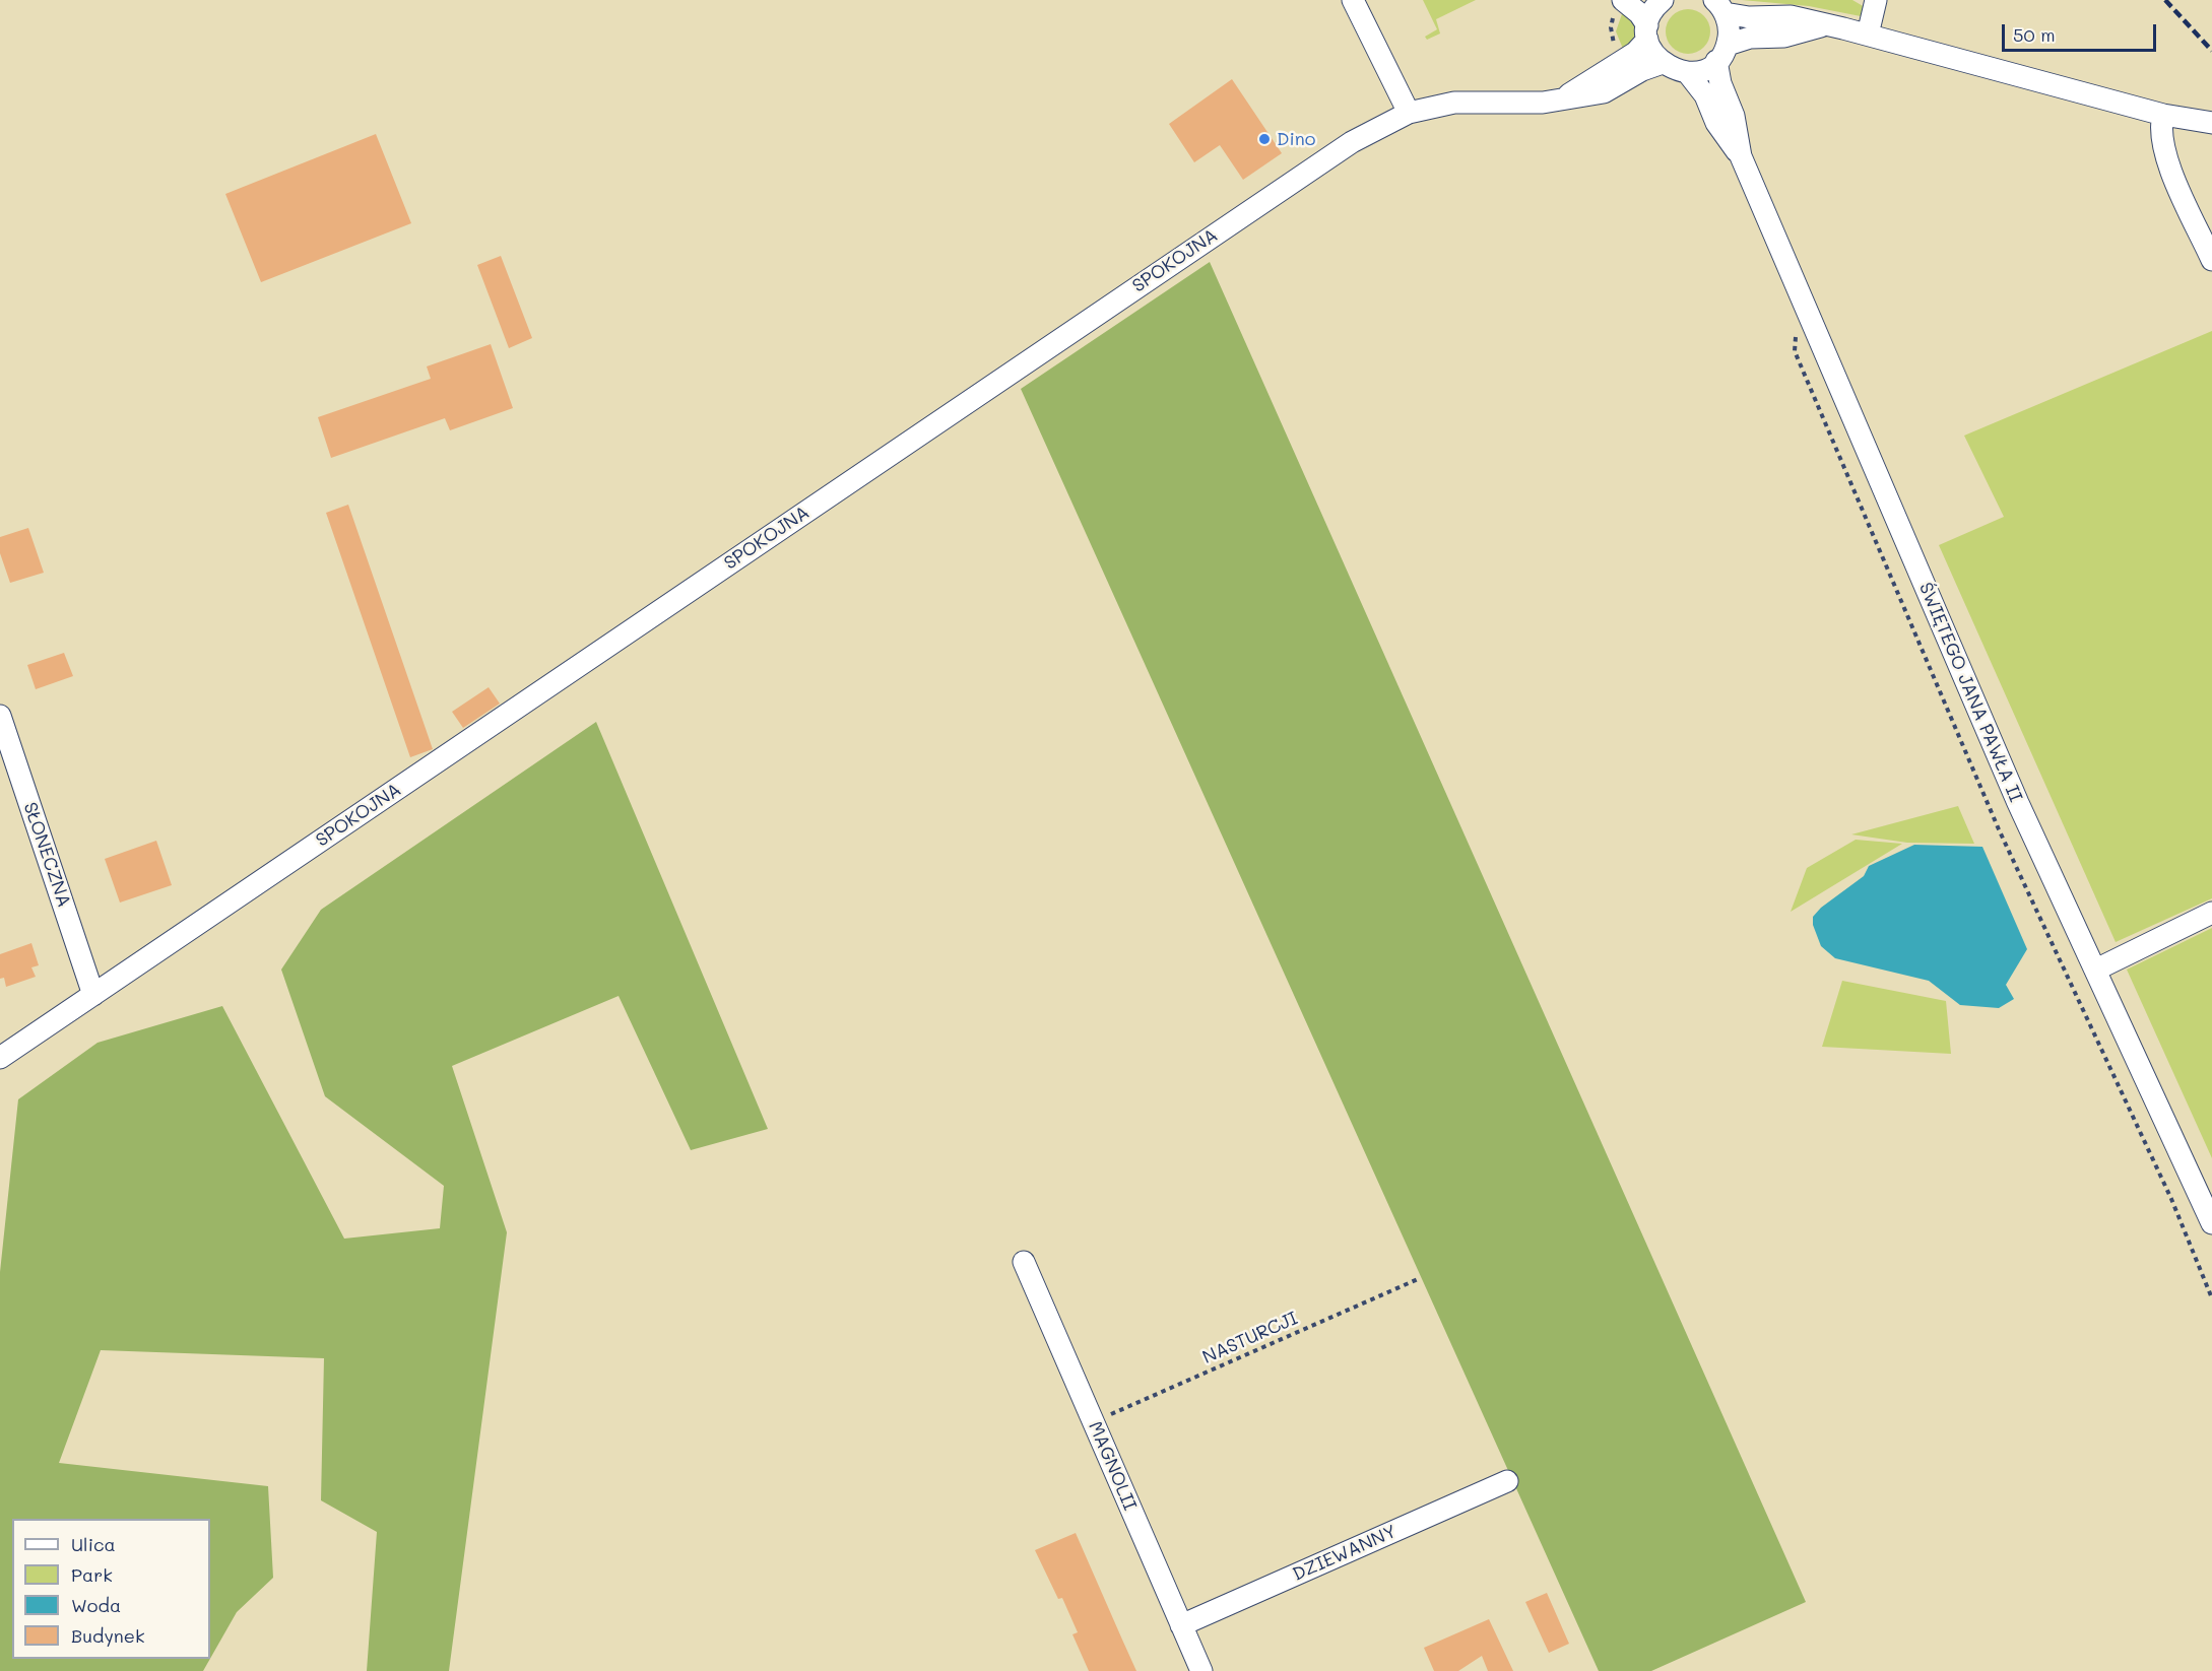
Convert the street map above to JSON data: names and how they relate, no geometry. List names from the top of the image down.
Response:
{
  "streets": {
    "street": [
      "SPOKOJNA",
      "ŚWIĘTEGO JANA PAWŁA II",
      "SŁONECZNA",
      "MAGNOLII",
      "DZIEWANNY"
    ],
    "path": ["NASTURCJI"]
  },
  "crossings": [
    ["SPOKOJNA", "SŁONECZNA"],
    ["NASTURCJI", "MAGNOLII"],
    ["MAGNOLII", "DZIEWANNY"]
  ],
  "places": ["Dino"],
  "legend": [
    "Ulica",
    "Park",
    "Woda",
    "Budynek"
  ],
  "scale_bar": "50 m"
}
